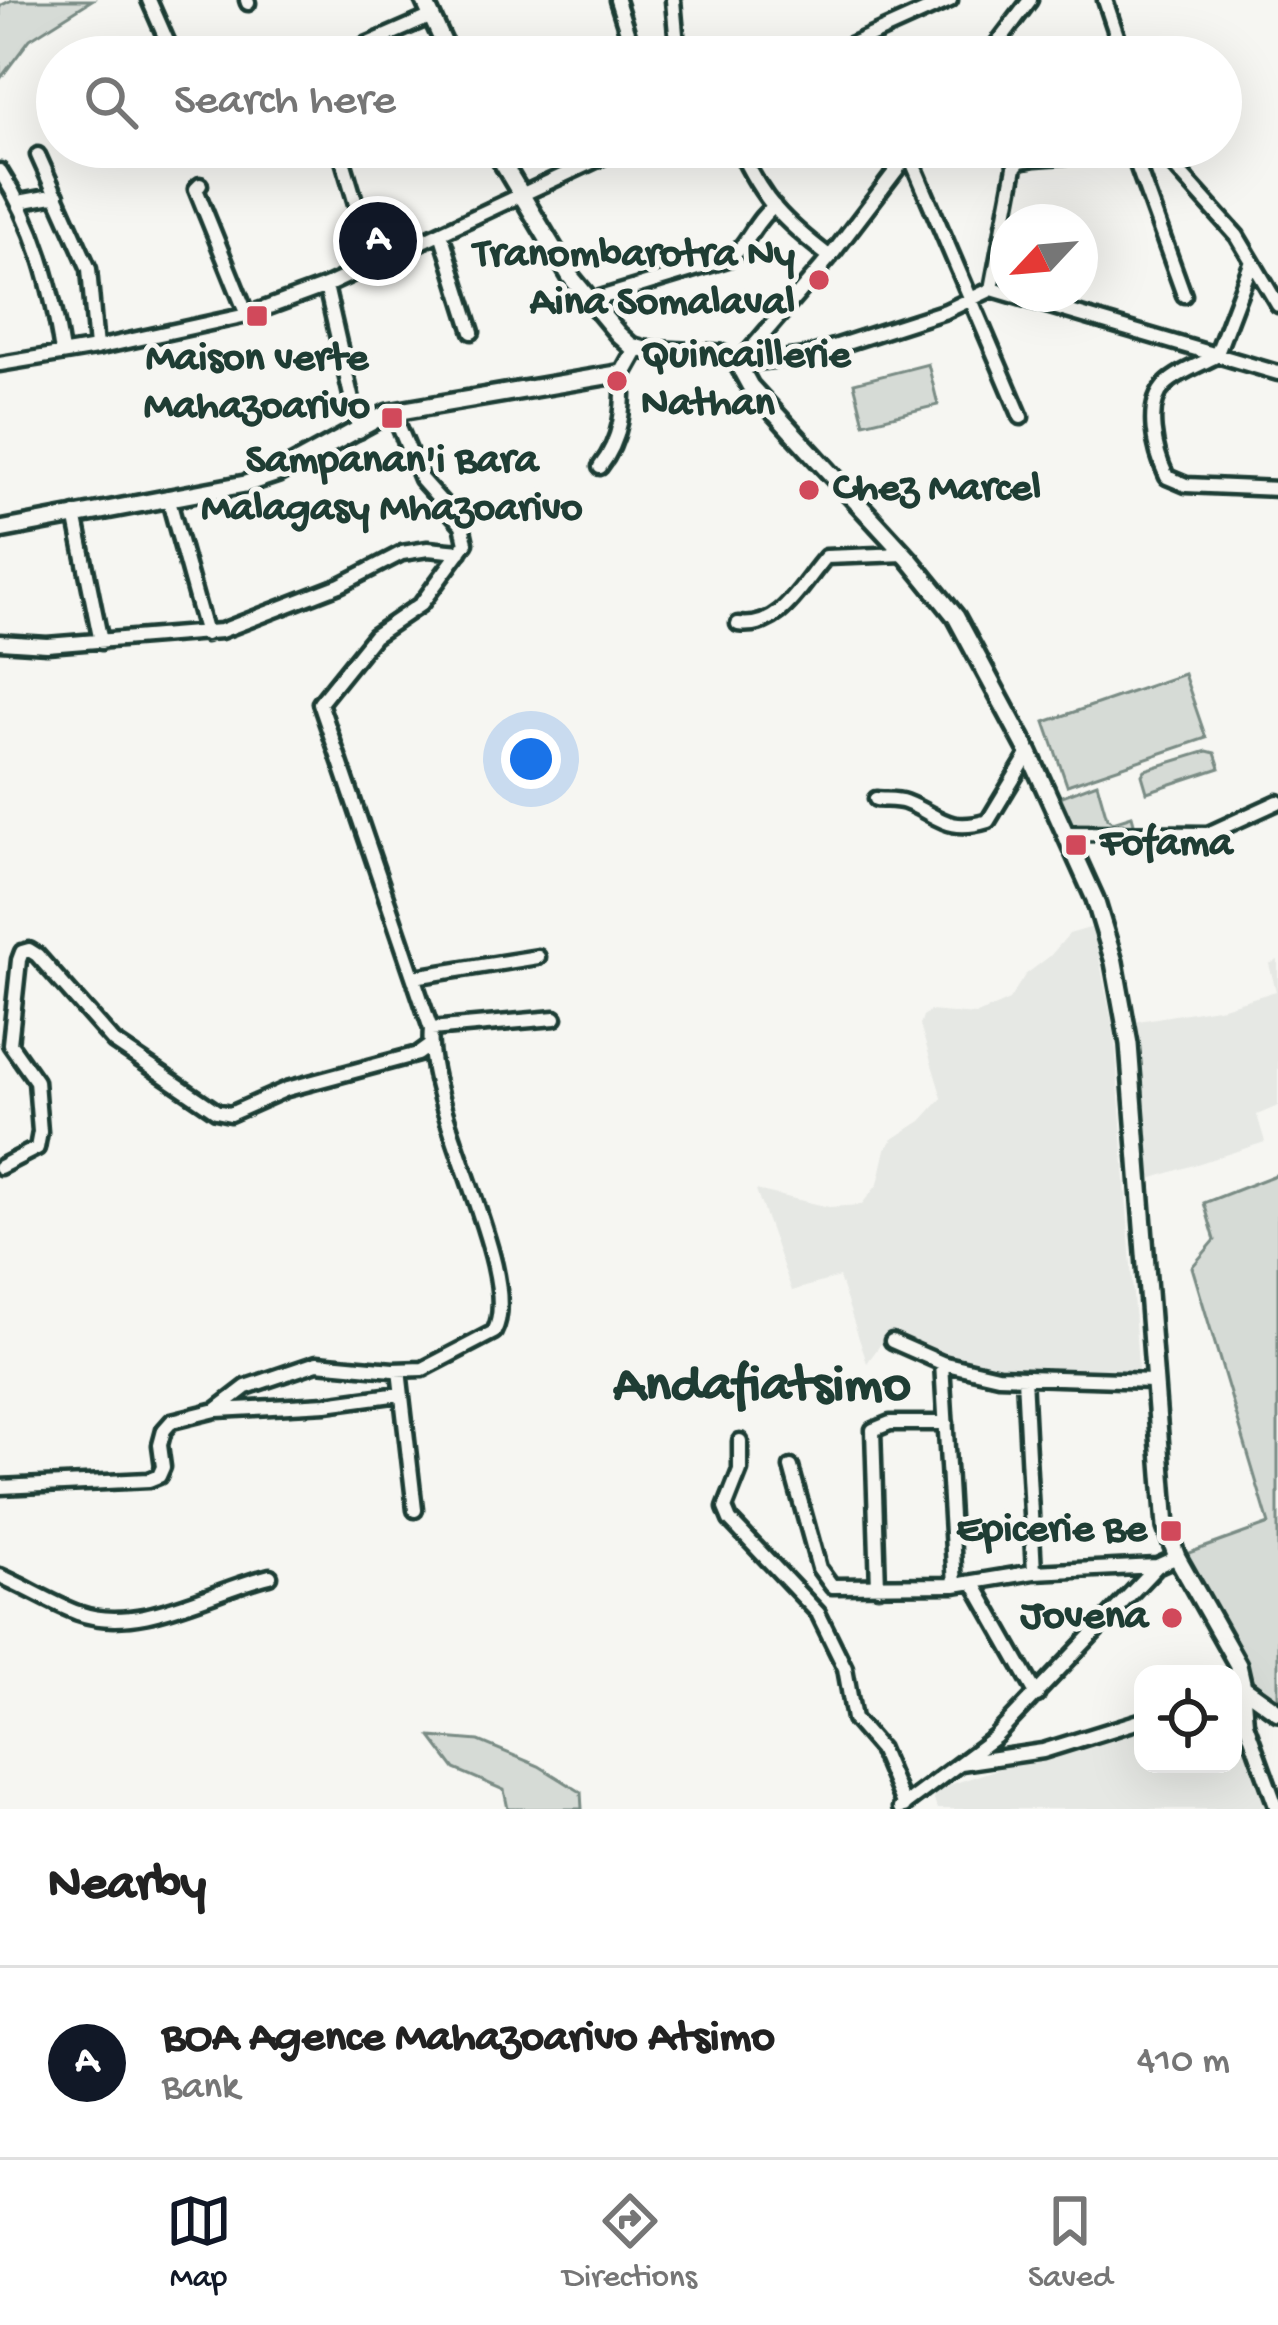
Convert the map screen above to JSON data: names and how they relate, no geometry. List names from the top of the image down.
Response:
{
  "districts": ["Andafiatsimo"],
  "places": {
    "other": [
      "Tranombarotra Ny Aina Somalaval",
      "Quincaillerie Nathan",
      "Chez Marcel",
      "Jovena"
    ],
    "transit": [
      "Maison verte Mahazoarivo",
      "Sampanan'i Bara Malagasy Mhazoarivo",
      "Fofama",
      "Epicerie Be"
    ]
  },
  "north": "bottom left",
  "page": {
    "search": "Search here",
    "pins": "A",
    "heading": "Nearby",
    "list": [
      {
        "mark": "A",
        "name": "BOA Agence Mahazoarivo Atsimo",
        "note": "Bank",
        "value": "410 m"
      }
    ],
    "nav": ["Map", "Directions", "Saved"]
  }
}
